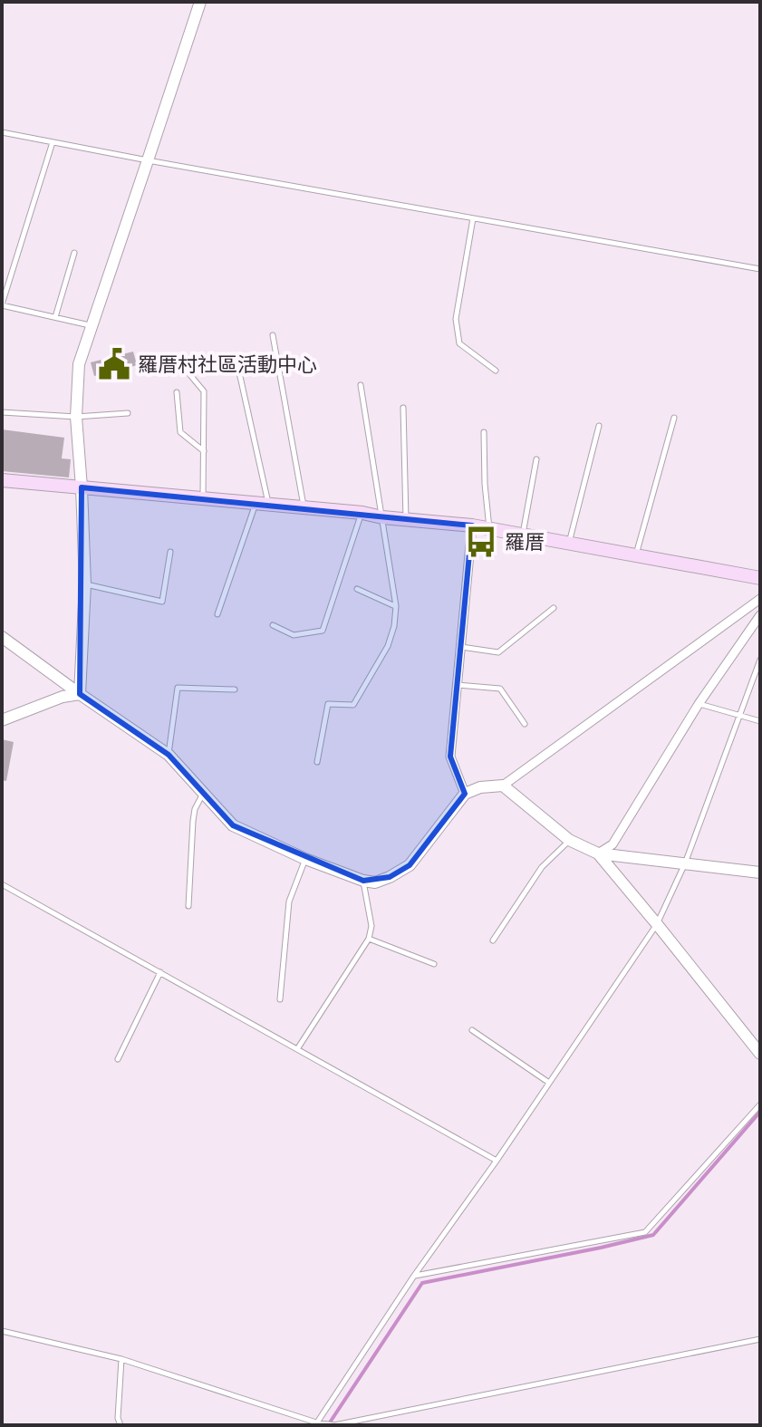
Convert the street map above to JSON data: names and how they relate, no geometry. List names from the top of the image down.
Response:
{
  "places": {
    "public building": ["羅厝村社區活動中心"],
    "bus stop": ["羅厝"]
  }
}
